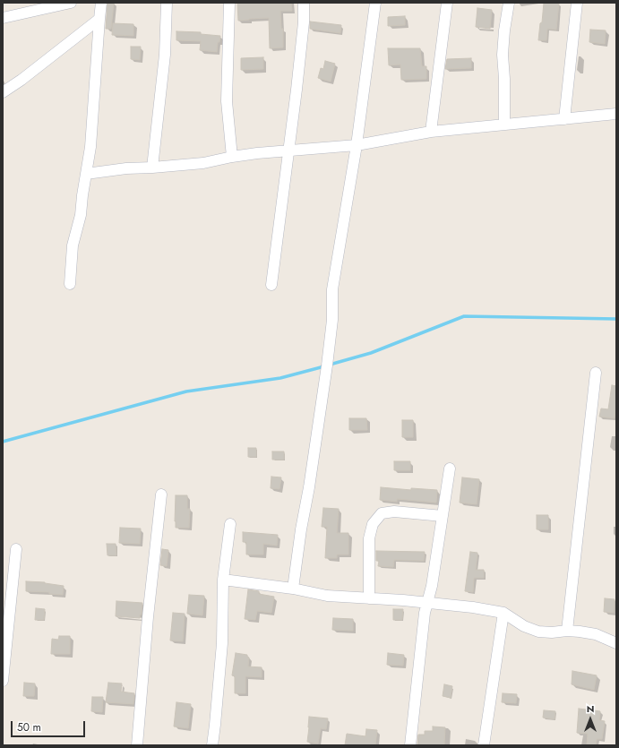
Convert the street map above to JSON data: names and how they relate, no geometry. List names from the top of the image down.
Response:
{
  "scale_bar": "50 m",
  "north": "top"
}
